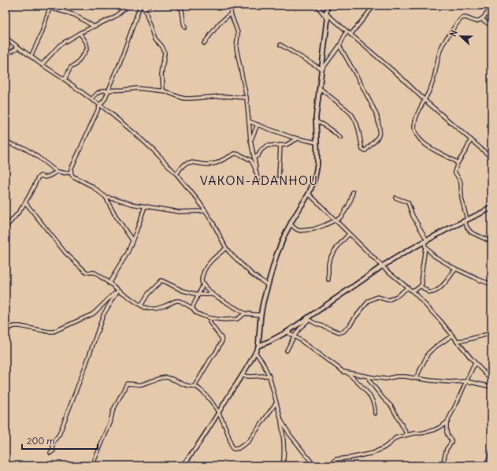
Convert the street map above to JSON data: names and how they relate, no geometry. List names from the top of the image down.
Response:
{
  "districts": ["VAKON-ADANHOU"],
  "scale_bar": "200 m",
  "north": "left"
}
